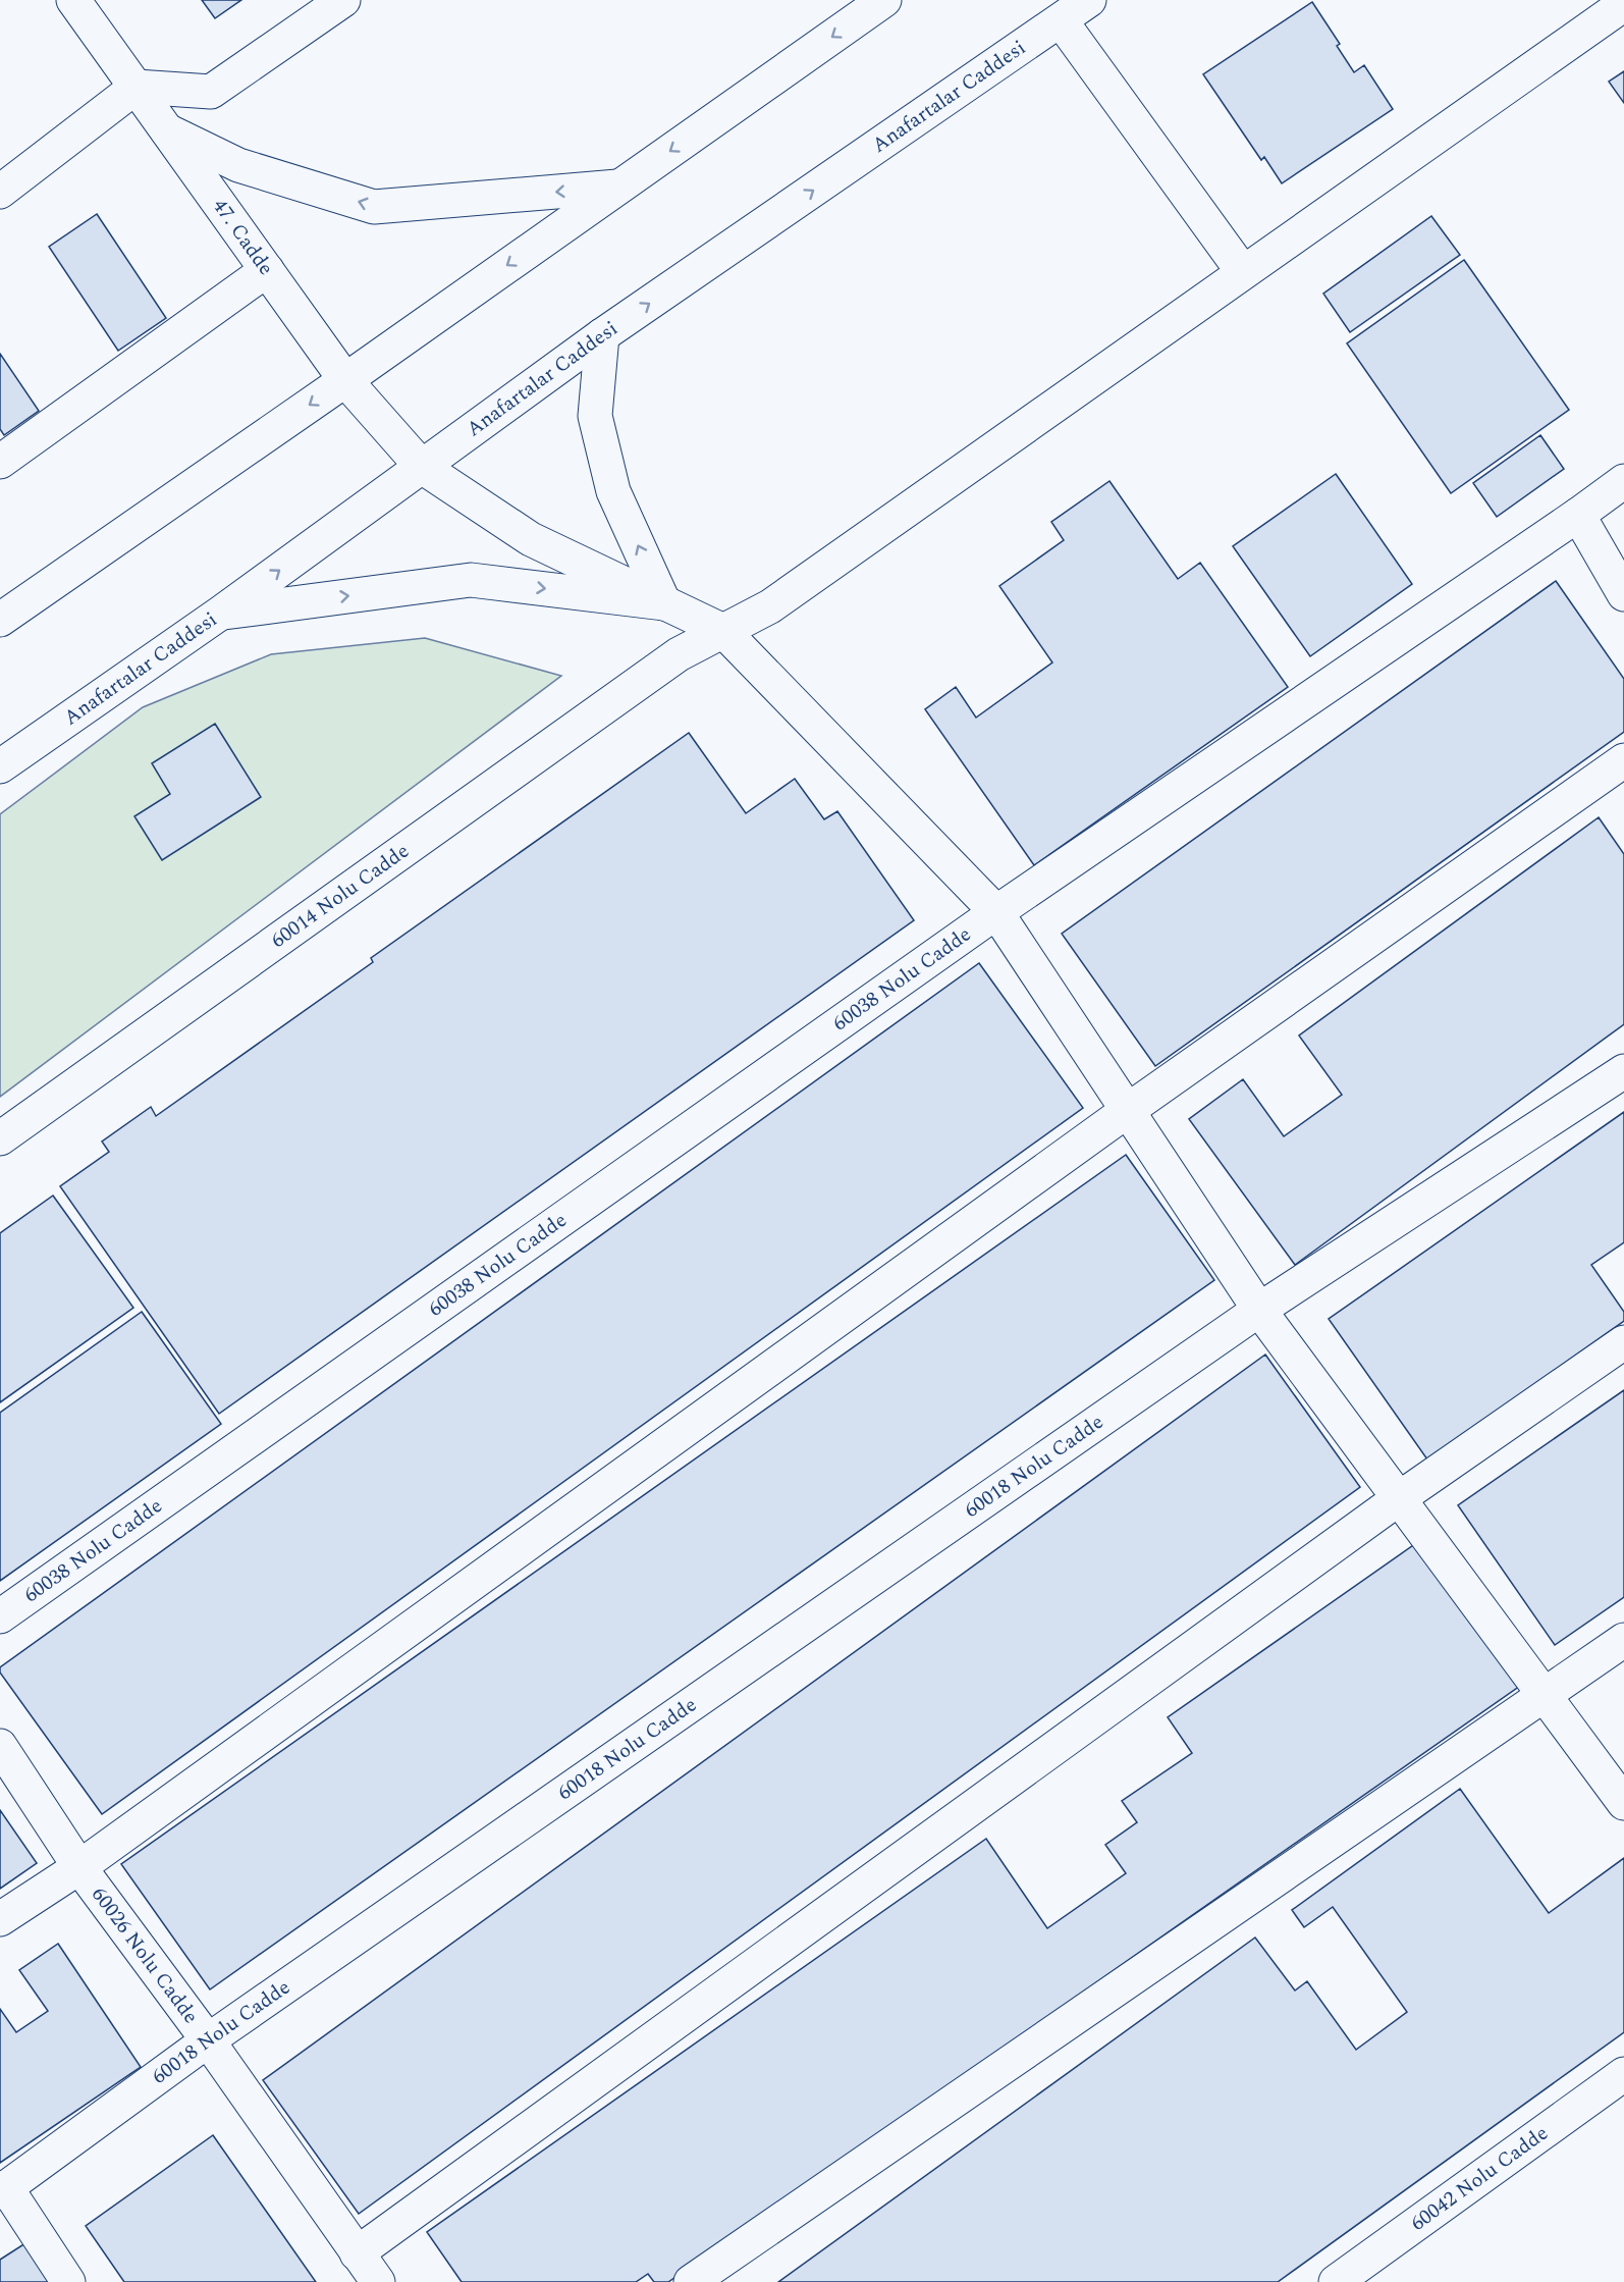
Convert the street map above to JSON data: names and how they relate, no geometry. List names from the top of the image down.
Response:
{
  "streets": {
    "main road": [
      "Anafartalar Caddesi",
      "47. Cadde",
      "60014 Nolu Cadde",
      "60038 Nolu Cadde",
      "60018 Nolu Cadde",
      "60026 Nolu Cadde",
      "60042 Nolu Cadde"
    ]
  },
  "crossings": [
    ["Anafartalar Caddesi", "47. Cadde"],
    ["47. Cadde", "60014 Nolu Cadde"],
    ["60018 Nolu Cadde", "60026 Nolu Cadde"]
  ]
}
